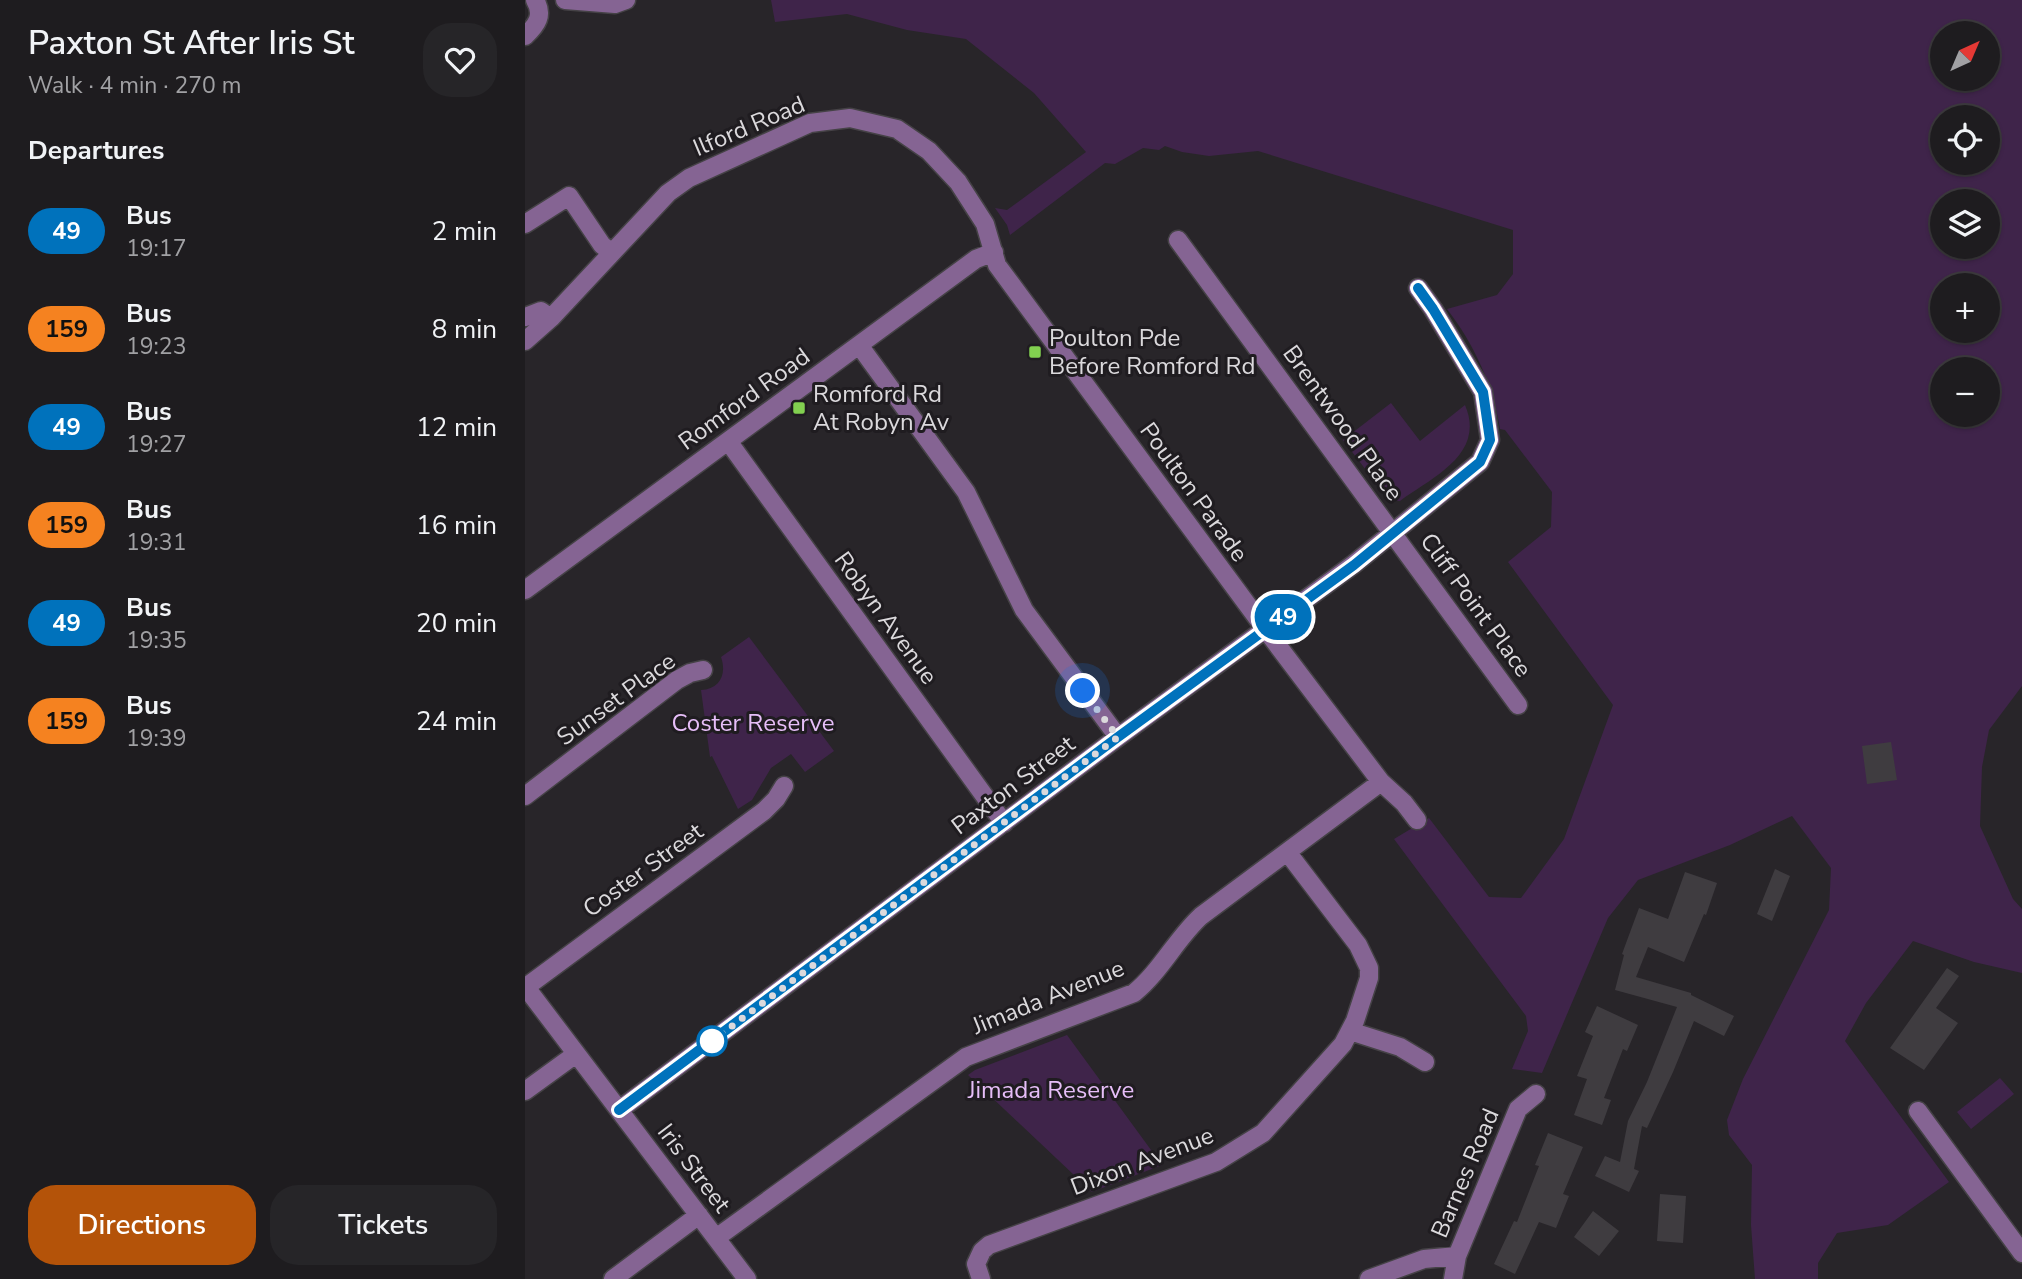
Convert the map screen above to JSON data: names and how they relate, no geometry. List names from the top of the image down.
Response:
{
  "streets": {
    "street": [
      "Ilford Road",
      "Romford Road",
      "Brentwood Place",
      "Poulton Parade",
      "Cliff Point Place",
      "Robyn Avenue",
      "Sunset Place",
      "Paxton Street",
      "Coster Street",
      "Jimada Avenue",
      "Dixon Avenue",
      "Iris Street",
      "Barnes Road"
    ]
  },
  "crossings": [
    ["Ilford Road", "Romford Road"],
    ["Ilford Road", "Poulton Parade"],
    ["Romford Road", "Poulton Parade"],
    ["Romford Road", "Robyn Avenue"],
    ["Brentwood Place", "Cliff Point Place"],
    ["Brentwood Place", "Paxton Street"],
    ["Poulton Parade", "Paxton Street"],
    ["Poulton Parade", "Jimada Avenue"],
    ["Cliff Point Place", "Paxton Street"],
    ["Robyn Avenue", "Paxton Street"],
    ["Paxton Street", "Iris Street"],
    ["Coster Street", "Iris Street"],
    ["Jimada Avenue", "Dixon Avenue"],
    ["Jimada Avenue", "Iris Street"]
  ],
  "parks": ["Coster Reserve", "Jimada Reserve"],
  "places": {
    "transit": ["Poulton Pde Before Romford Rd", "Romford Rd At Robyn Av"]
  },
  "lines": ["bus line 49"],
  "north": "top right",
  "page": {
    "heading": [
      ["Paxton St After Iris St", "Walk · 4 min · 270 m"],
      "Departures"
    ],
    "on_map": "49",
    "map_buttons": ["+", "−"],
    "list": [
      {
        "mark": "49",
        "name": "Bus",
        "note": "19:17",
        "value": "2 min"
      },
      {
        "mark": "159",
        "name": "Bus",
        "note": "19:23",
        "value": "8 min"
      },
      {
        "mark": "49",
        "name": "Bus",
        "note": "19:27",
        "value": "12 min"
      },
      {
        "mark": "159",
        "name": "Bus",
        "note": "19:31",
        "value": "16 min"
      },
      {
        "mark": "49",
        "name": "Bus",
        "note": "19:35",
        "value": "20 min"
      },
      {
        "mark": "159",
        "name": "Bus",
        "note": "19:39",
        "value": "24 min"
      }
    ],
    "buttons": ["Directions", "Tickets"]
  }
}
